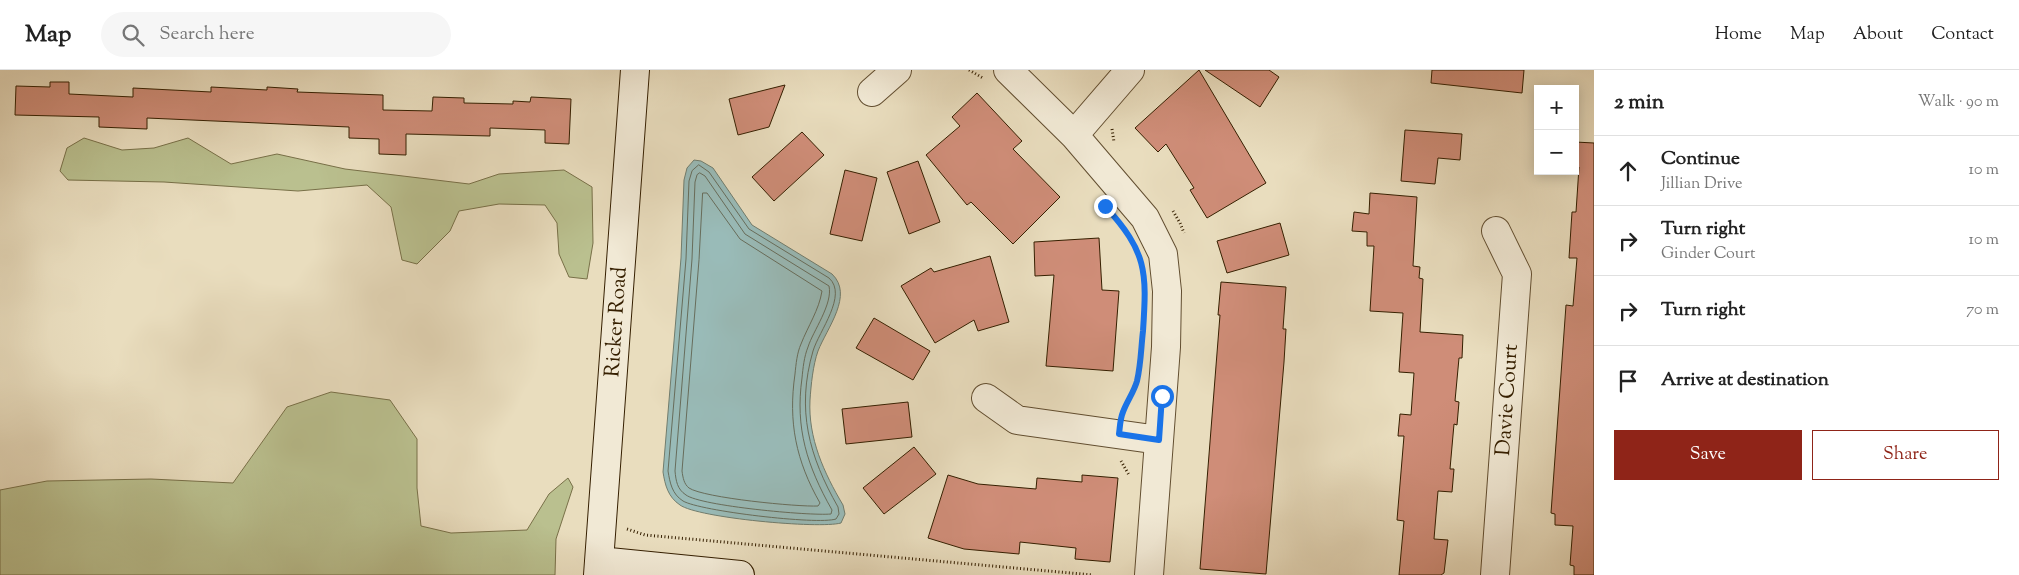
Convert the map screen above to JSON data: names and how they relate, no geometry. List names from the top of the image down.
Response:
{
  "streets": {
    "street": ["Ricker Road", "Davie Court"]
  },
  "page": {
    "header": "Map",
    "search": "Search here",
    "nav": [
      "Home",
      "Map",
      "About",
      "Contact"
    ],
    "heading": ["2 min", "Walk · 90 m"],
    "map_buttons": ["+", "−"],
    "list": [
      ["Continue", "Jillian Drive", "10 m"],
      ["Turn right", "Ginder Court", "10 m"],
      ["Turn right", "70 m"],
      "Arrive at destination"
    ],
    "buttons": ["Save", "Share"]
  }
}
